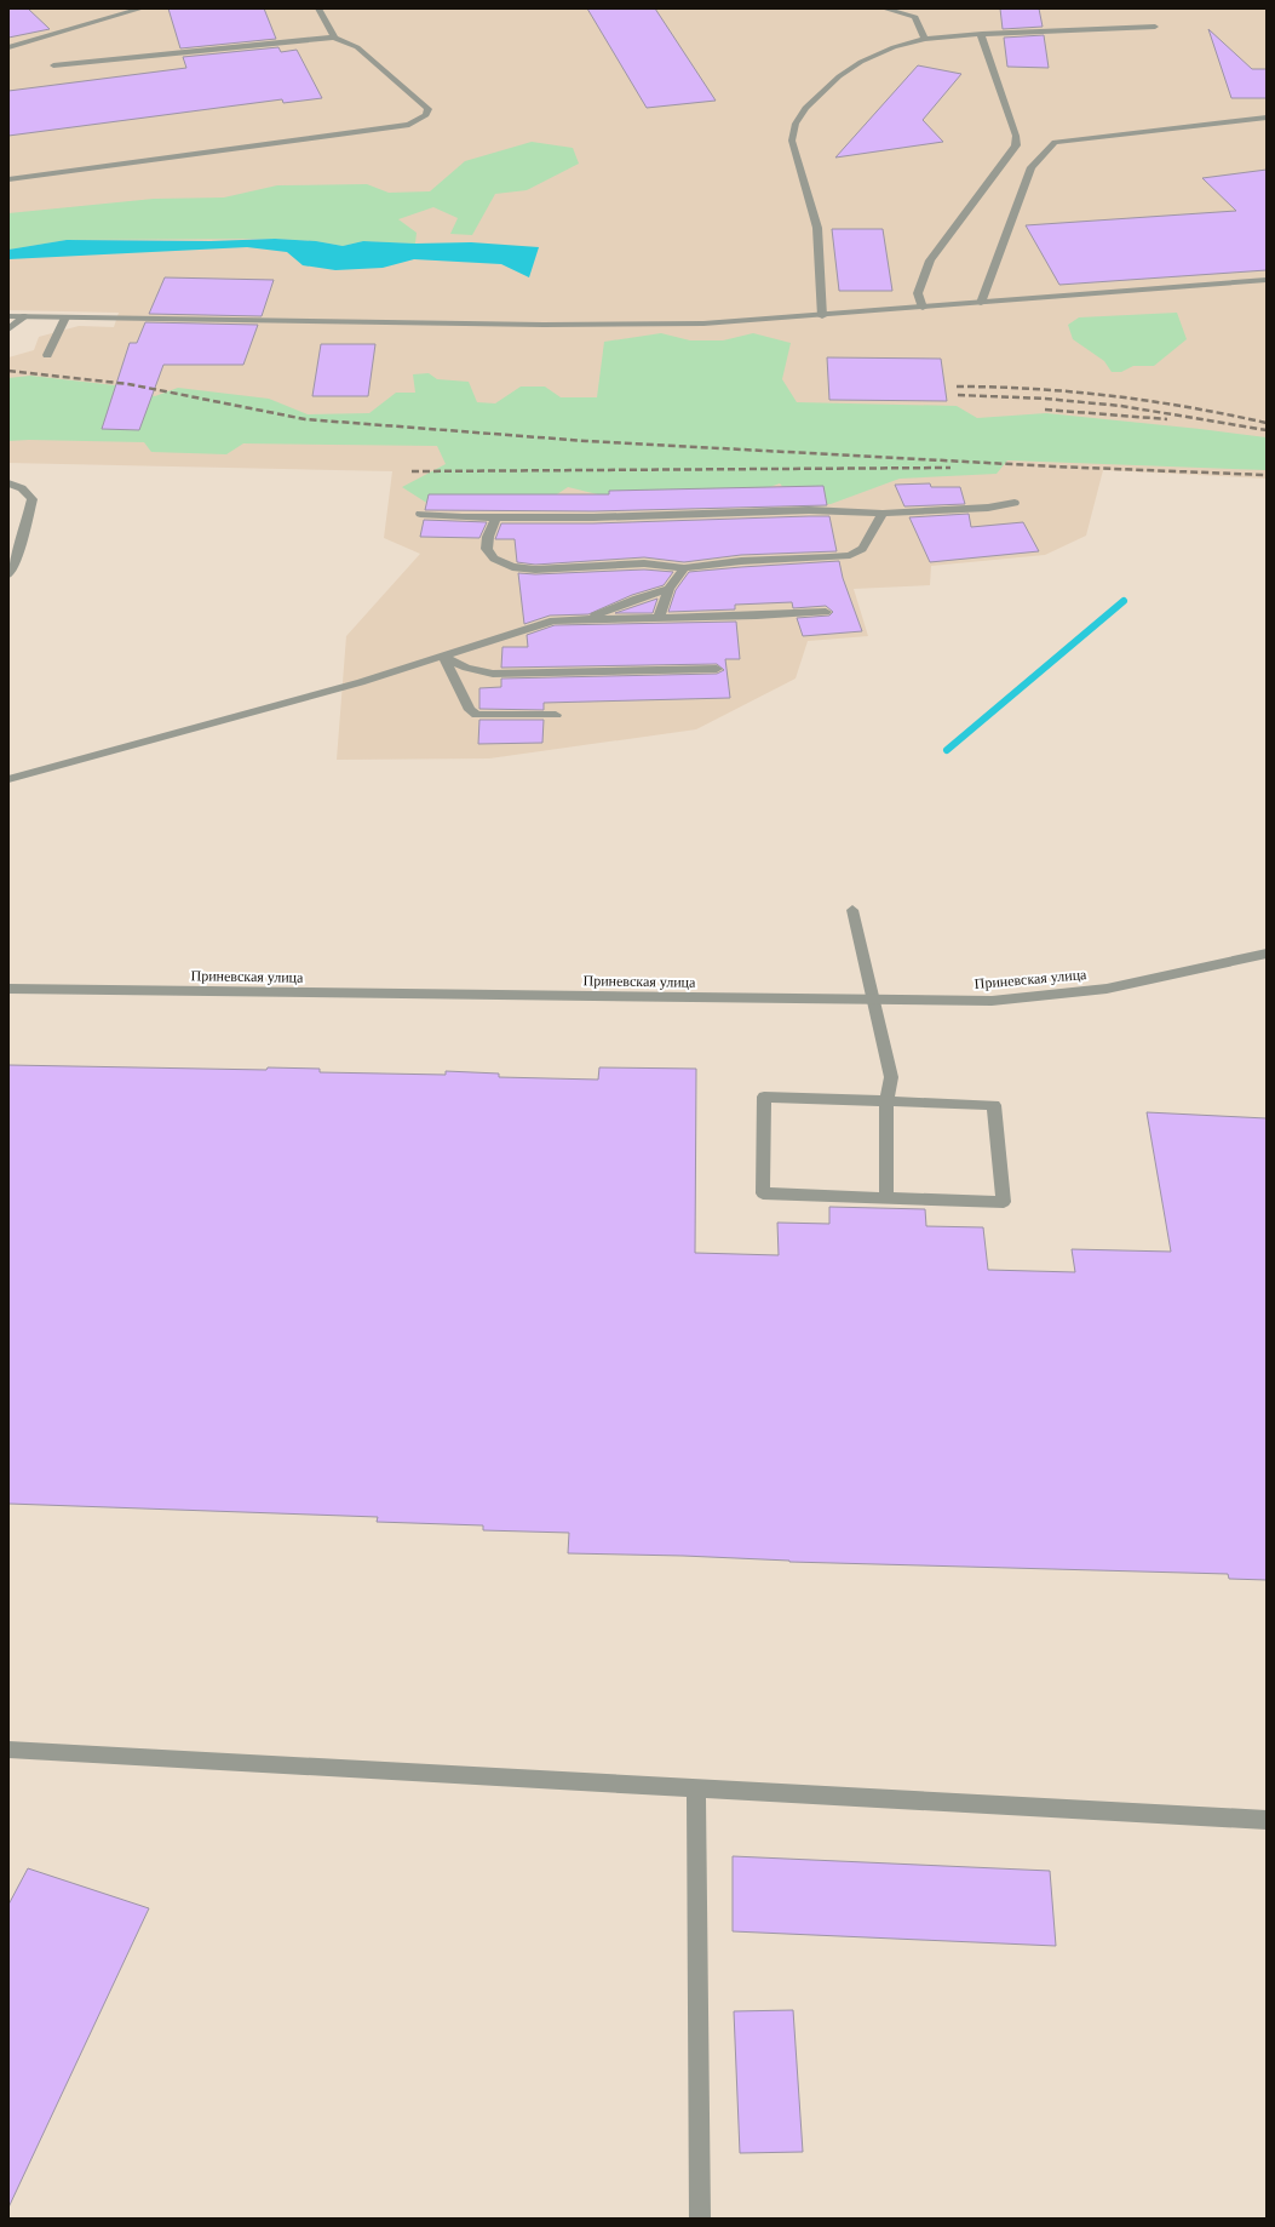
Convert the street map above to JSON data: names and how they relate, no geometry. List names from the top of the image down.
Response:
{
  "streets": {
    "street": ["Приневская улица"]
  }
}
